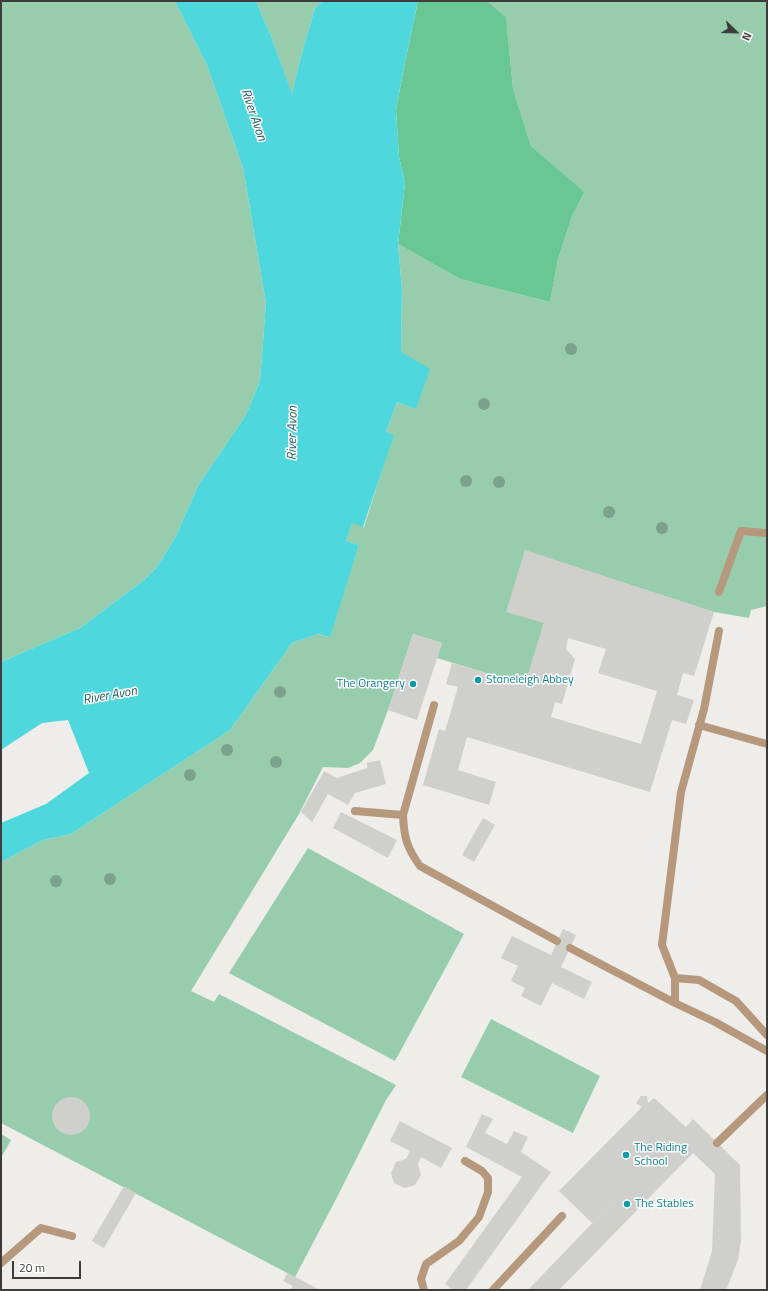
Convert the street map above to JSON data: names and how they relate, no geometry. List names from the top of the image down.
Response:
{
  "water": ["River Avon"],
  "places": [
    "Stoneleigh Abbey",
    "The Orangery",
    "The Riding School",
    "The Stables"
  ],
  "scale_bar": "20 m",
  "north": "bottom right"
}
